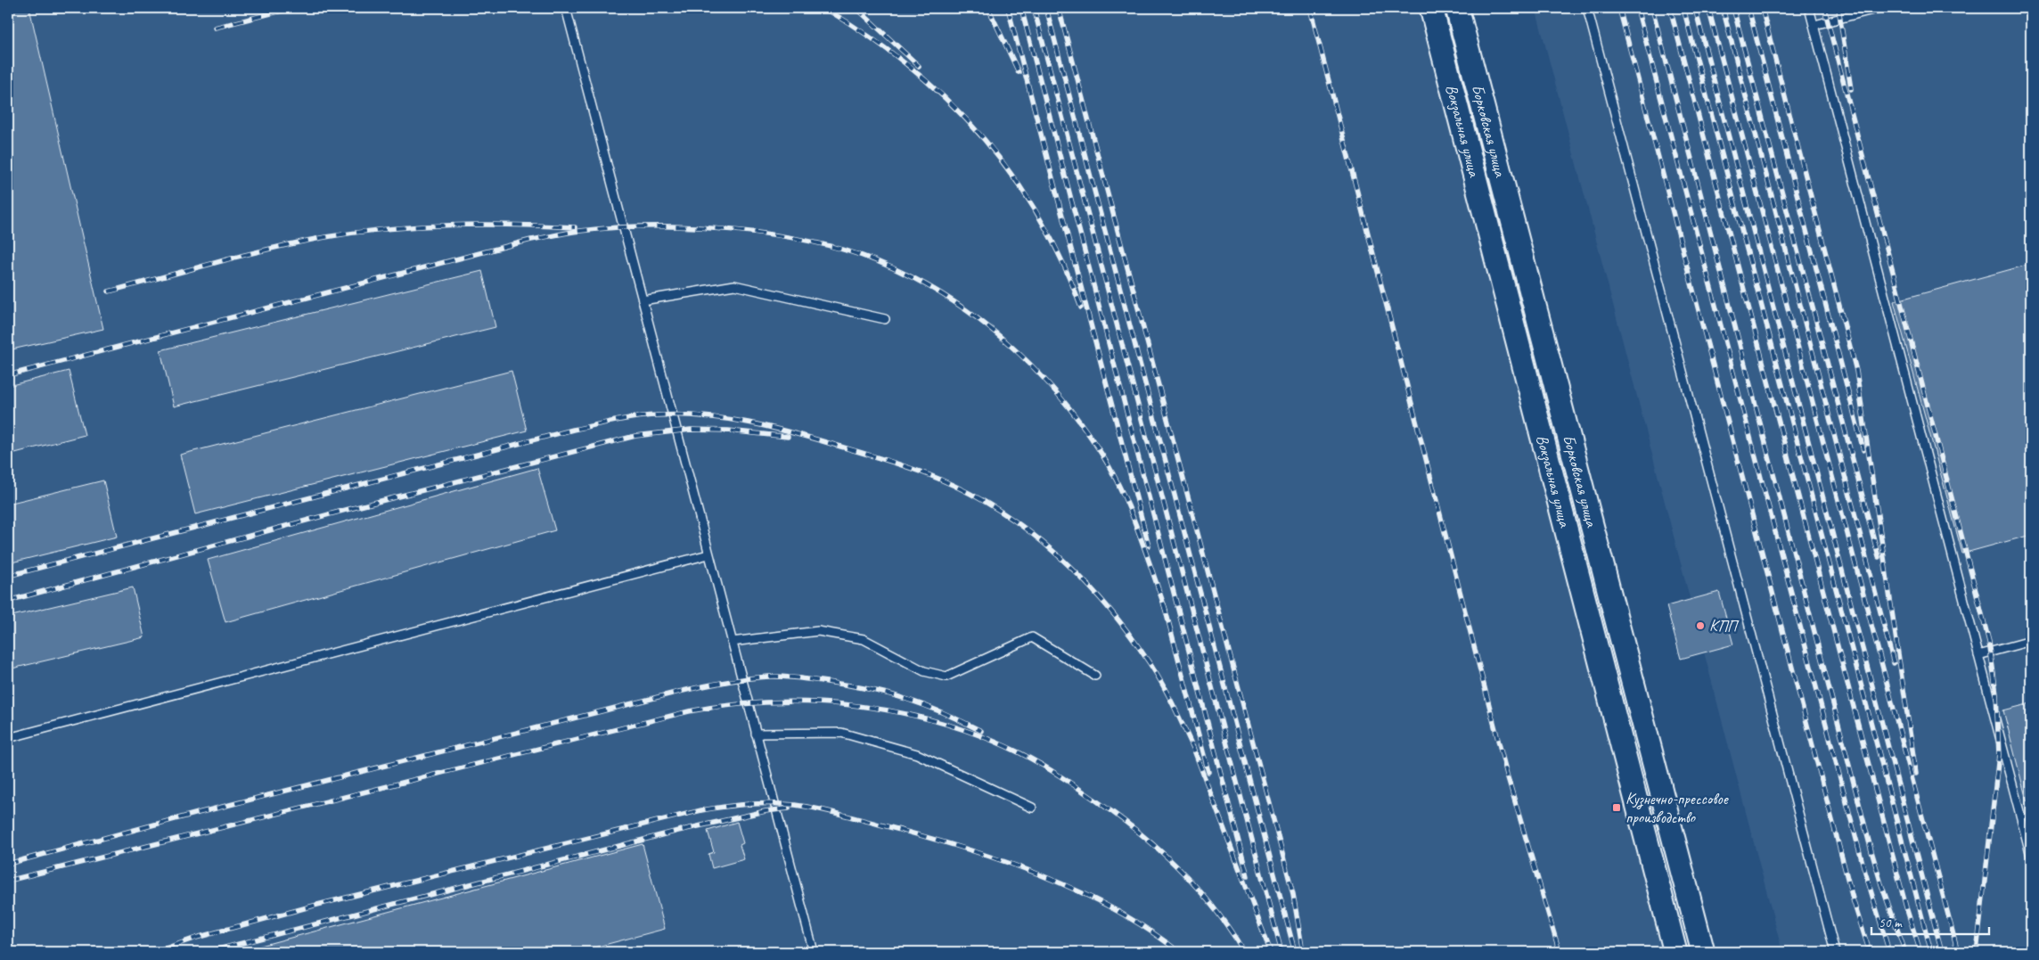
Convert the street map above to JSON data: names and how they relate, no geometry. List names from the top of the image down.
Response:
{
  "streets": {
    "main road": ["Вокзальная улица", "Борковская улица"]
  },
  "places": {
    "other": ["КПП"],
    "transit": ["Кузнечно-прессовое производство"]
  },
  "scale_bar": "50 m"
}
